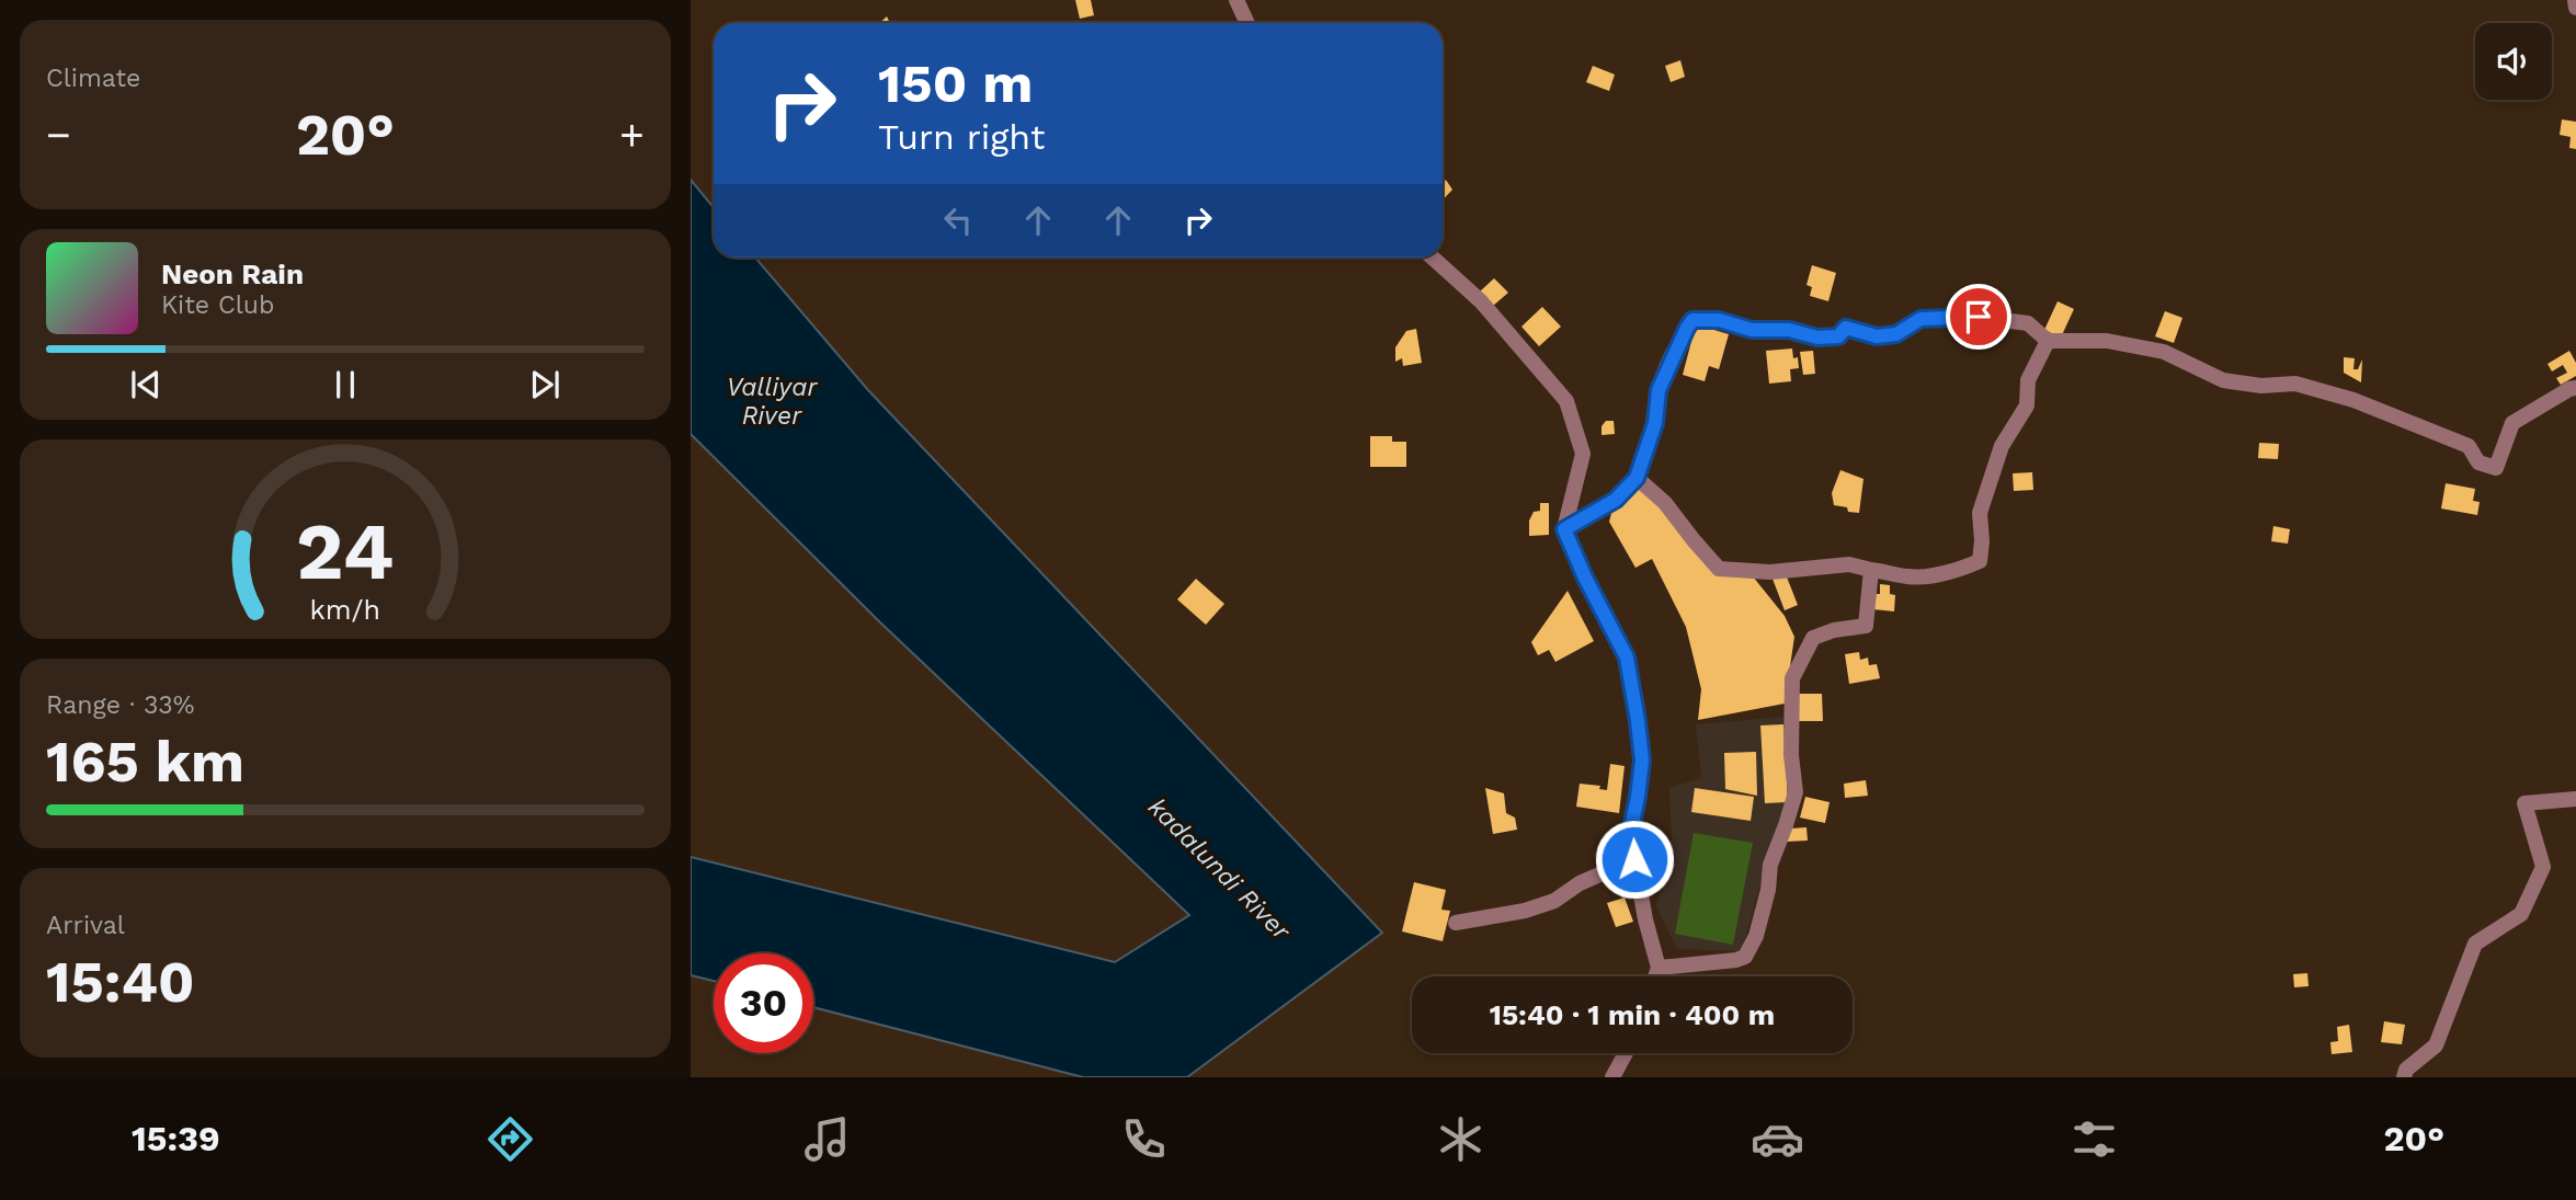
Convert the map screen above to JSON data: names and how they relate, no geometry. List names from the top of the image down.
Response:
{
  "water": ["Valliyar River", "kadalundi River"],
  "page": {
    "tile": [
      "Climate",
      ["Range · 33%", "165 km"],
      ["Arrival", "15:40"]
    ],
    "turn": ["150 m", "Turn right"],
    "heat": ["−", "20°", "+"],
    "song": ["Neon Rain", "Kite Club"],
    "limit": "30",
    "trip": "15:40 · 1 min · 400 m",
    "tabs": ["15:39", "20°"],
    "gauge": ["24", "km/h"]
  }
}
